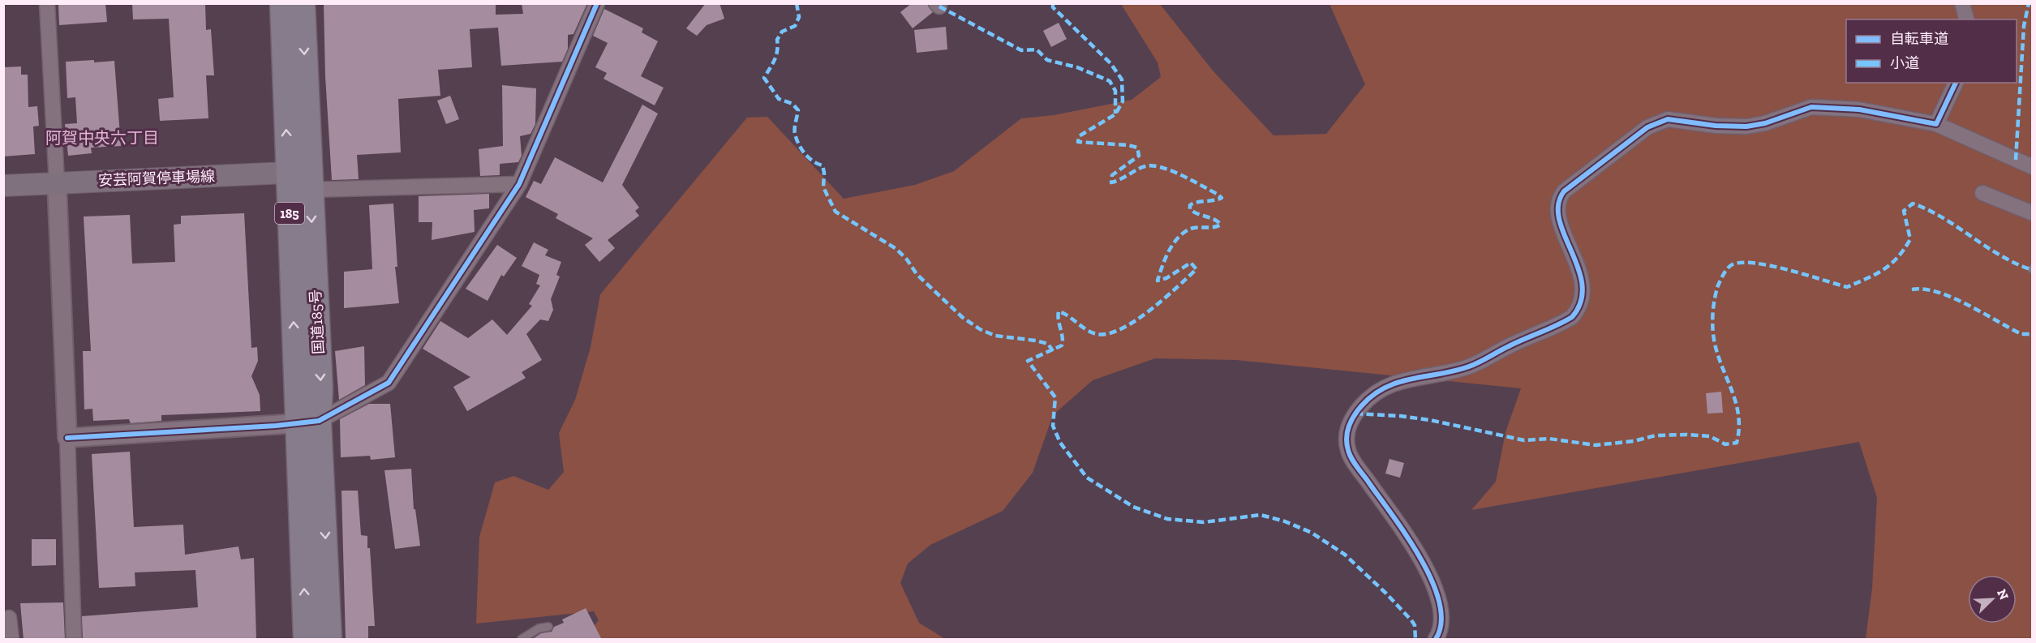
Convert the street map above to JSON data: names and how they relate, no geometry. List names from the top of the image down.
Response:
{
  "streets": {
    "highway": ["185", "国道185号"],
    "main road": ["安芸阿賀停車場線"]
  },
  "crossings": [
    ["安芸阿賀停車場線", "国道185号"]
  ],
  "districts": ["阿賀中央六丁目"],
  "legend": ["自転車道", "小道"],
  "north": "top right"
}
